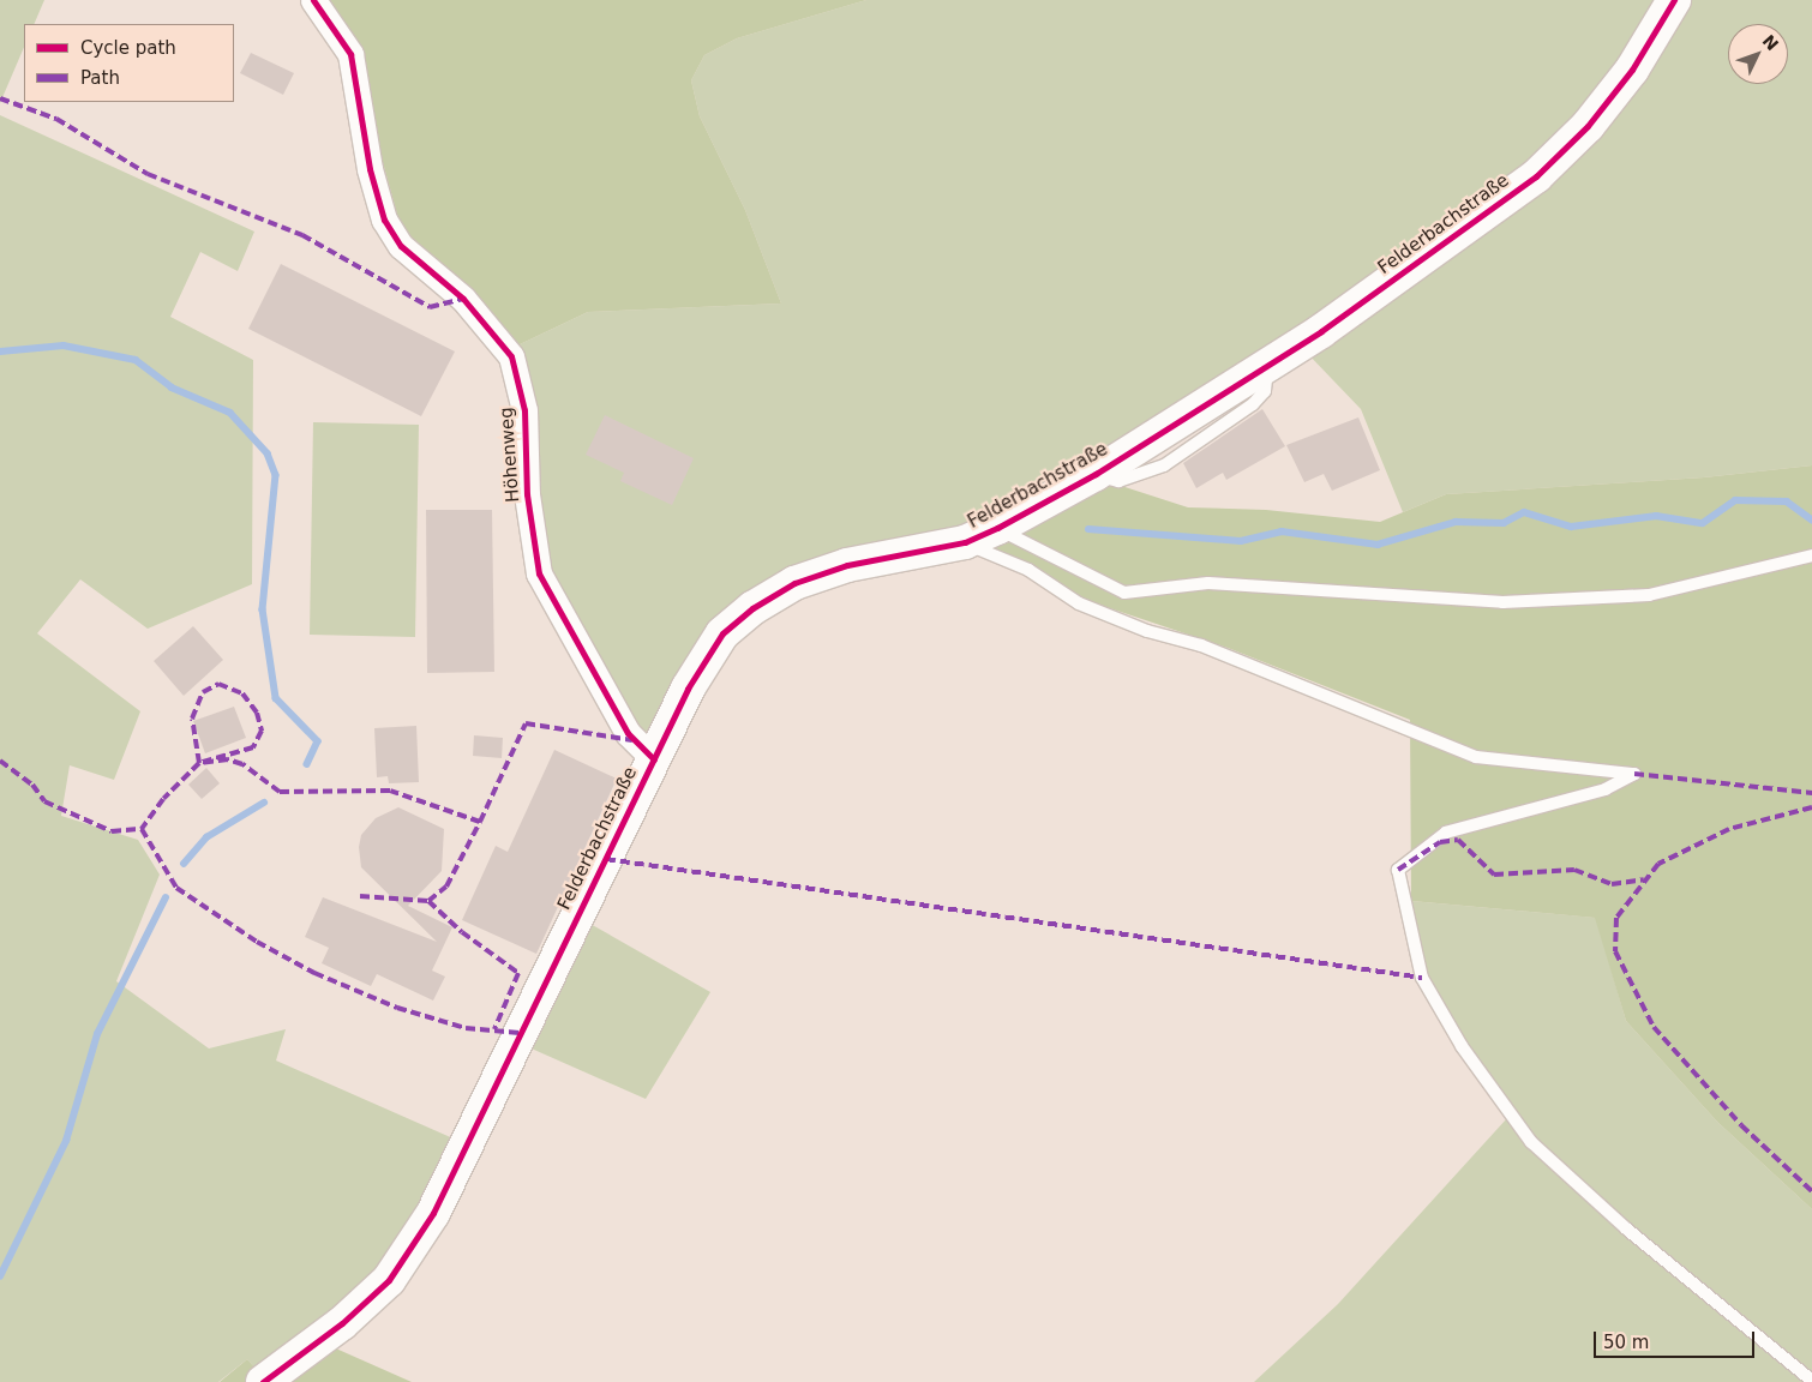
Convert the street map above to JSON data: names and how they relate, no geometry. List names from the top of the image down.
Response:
{
  "streets": {
    "street": ["Felderbachstraße", "Höhenweg"]
  },
  "crossings": [
    ["Felderbachstraße", "Höhenweg"]
  ],
  "legend": ["Cycle path", "Path"],
  "scale_bar": "50 m",
  "north": "top right"
}
